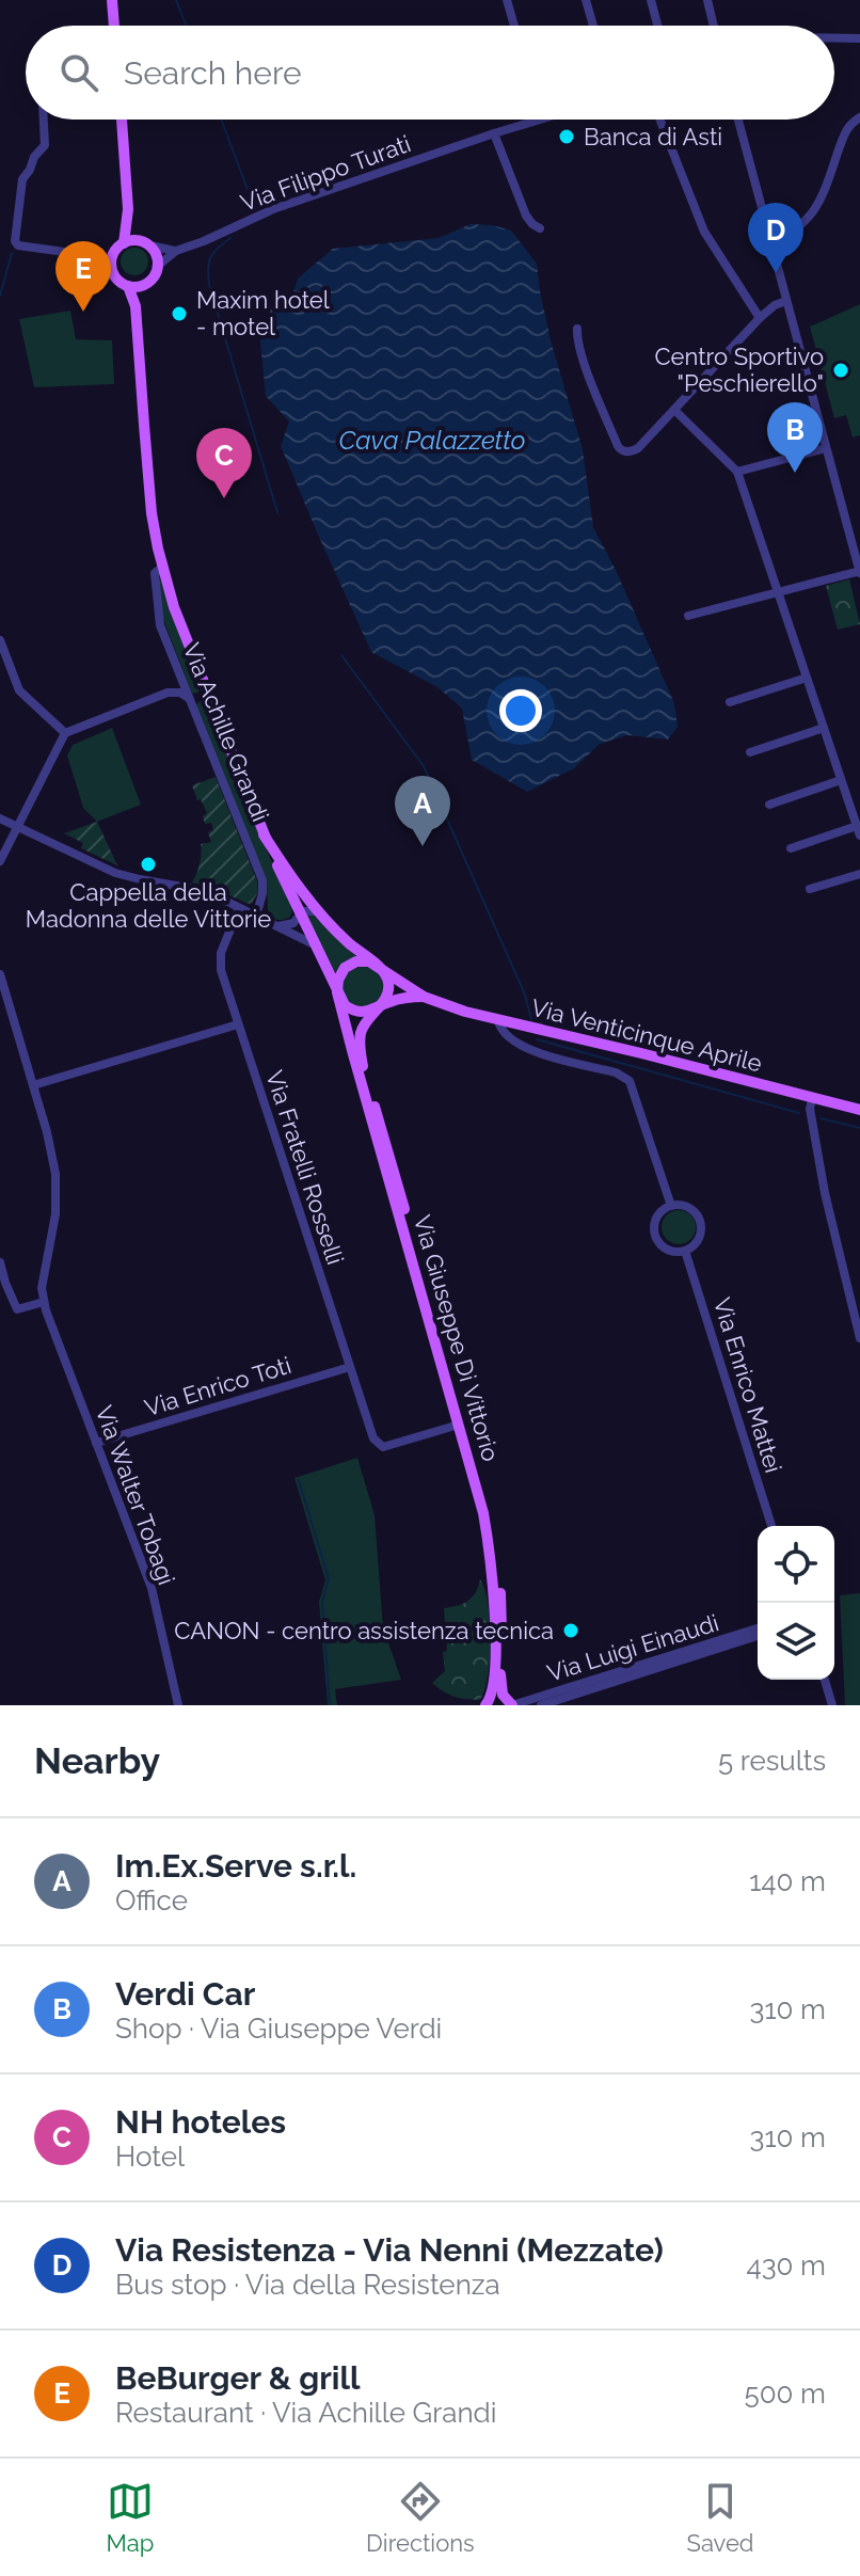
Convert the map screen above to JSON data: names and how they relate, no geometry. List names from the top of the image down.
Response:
{
  "streets": {
    "main road": ["Via Achille Grandi", "Via Venticinque Aprile", "Via Giuseppe Di Vittorio"],
    "street": [
      "Via Filippo Turati",
      "Via Fratelli Rosselli",
      "Via Enrico Mattei",
      "Via Enrico Toti",
      "Via Walter Tobagi",
      "Via Luigi Einaudi"
    ]
  },
  "crossings": [
    ["Via Filippo Turati", "Via Achille Grandi"],
    ["Via Achille Grandi", "Via Venticinque Aprile"],
    ["Via Achille Grandi", "Via Giuseppe Di Vittorio"],
    ["Via Venticinque Aprile", "Via Giuseppe Di Vittorio"],
    ["Via Fratelli Rosselli", "Via Giuseppe Di Vittorio"],
    ["Via Fratelli Rosselli", "Via Enrico Toti"],
    ["Via Giuseppe Di Vittorio", "Via Luigi Einaudi"],
    ["Via Enrico Toti", "Via Walter Tobagi"]
  ],
  "water": ["Cava Palazzetto"],
  "places": [
    "Banca di Asti",
    "Maxim hotel - motel",
    "Centro Sportivo \"Peschierello\"",
    "Cappella della Madonna delle Vittorie",
    "CANON - centro assistenza tecnica"
  ],
  "page": {
    "search": "Search here",
    "pins": [
      "D",
      "E",
      "B",
      "C",
      "A"
    ],
    "heading": ["Nearby", "5 results"],
    "list": [
      {
        "mark": "A",
        "name": "Im.Ex.Serve s.r.l.",
        "note": "Office",
        "value": "140 m"
      },
      {
        "mark": "B",
        "name": "Verdi Car",
        "note": "Shop · Via Giuseppe Verdi",
        "value": "310 m"
      },
      {
        "mark": "C",
        "name": "NH hoteles",
        "note": "Hotel",
        "value": "310 m"
      },
      {
        "mark": "D",
        "name": "Via Resistenza - Via Nenni (Mezzate)",
        "note": "Bus stop · Via della Resistenza",
        "value": "430 m"
      },
      {
        "mark": "E",
        "name": "BeBurger & grill",
        "note": "Restaurant · Via Achille Grandi",
        "value": "500 m"
      }
    ],
    "nav": ["Map", "Directions", "Saved"]
  }
}
